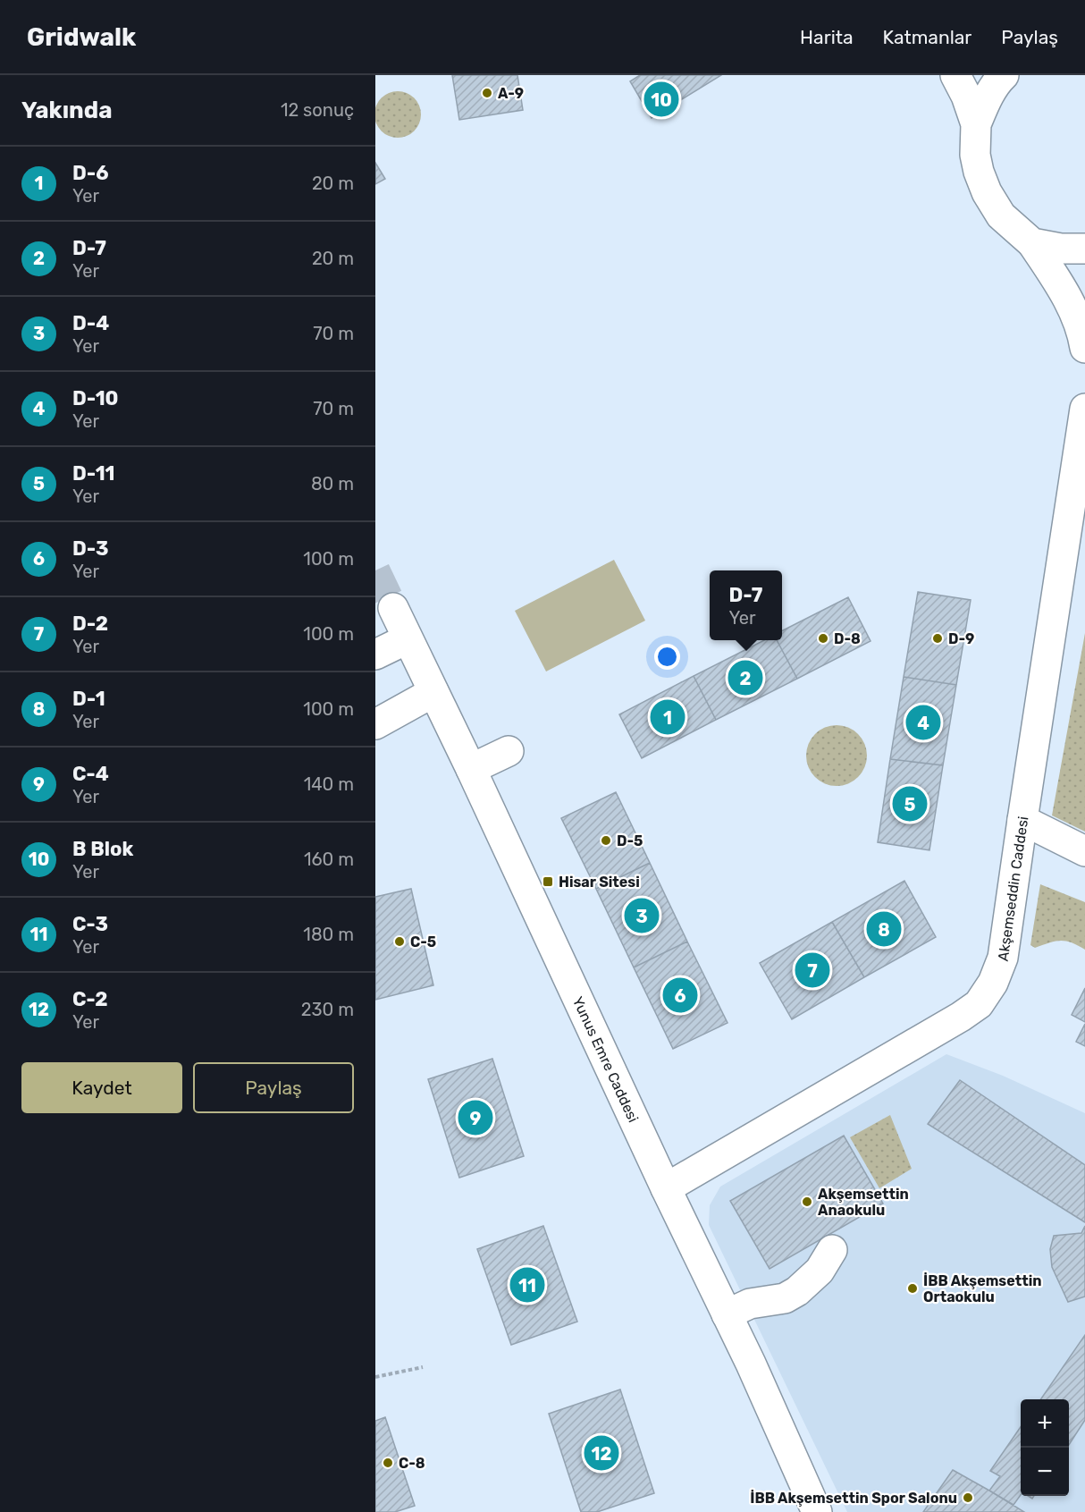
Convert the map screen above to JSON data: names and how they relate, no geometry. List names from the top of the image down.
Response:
{
  "streets": {
    "street": ["Akşemseddin Caddesi", "Yunus Emre Caddesi"]
  },
  "crossings": [
    ["Akşemseddin Caddesi", "Yunus Emre Caddesi"]
  ],
  "places": {
    "other": [
      "A-9",
      "D-8",
      "D-9",
      "D-5",
      "C-5",
      "Akşemsettin Anaokulu",
      "İBB Akşemsettin Ortaokulu",
      "C-8",
      "İBB Akşemsettin Spor Salonu"
    ],
    "transit": ["Hisar Sitesi"]
  },
  "page": {
    "header": "Gridwalk",
    "nav": ["Harita", "Katmanlar", "Paylaş"],
    "heading": ["Yakında", "12 sonuç"],
    "pins": [
      "10",
      "2",
      "1",
      "4",
      "5",
      "3",
      "8",
      "7",
      "6",
      "9",
      "11",
      "12"
    ],
    "list": [
      {
        "mark": "1",
        "name": "D-6",
        "note": "Yer",
        "value": "20 m"
      },
      {
        "mark": "2",
        "name": "D-7",
        "note": "Yer",
        "value": "20 m"
      },
      {
        "mark": "3",
        "name": "D-4",
        "note": "Yer",
        "value": "70 m"
      },
      {
        "mark": "4",
        "name": "D-10",
        "note": "Yer",
        "value": "70 m"
      },
      {
        "mark": "5",
        "name": "D-11",
        "note": "Yer",
        "value": "80 m"
      },
      {
        "mark": "6",
        "name": "D-3",
        "note": "Yer",
        "value": "100 m"
      },
      {
        "mark": "7",
        "name": "D-2",
        "note": "Yer",
        "value": "100 m"
      },
      {
        "mark": "8",
        "name": "D-1",
        "note": "Yer",
        "value": "100 m"
      },
      {
        "mark": "9",
        "name": "C-4",
        "note": "Yer",
        "value": "140 m"
      },
      {
        "mark": "10",
        "name": "B Blok",
        "note": "Yer",
        "value": "160 m"
      },
      {
        "mark": "11",
        "name": "C-3",
        "note": "Yer",
        "value": "180 m"
      },
      {
        "mark": "12",
        "name": "C-2",
        "note": "Yer",
        "value": "230 m"
      }
    ],
    "popup": ["D-7", "Yer"],
    "buttons": ["Kaydet", "Paylaş"],
    "map_buttons": ["+", "−"]
  }
}
